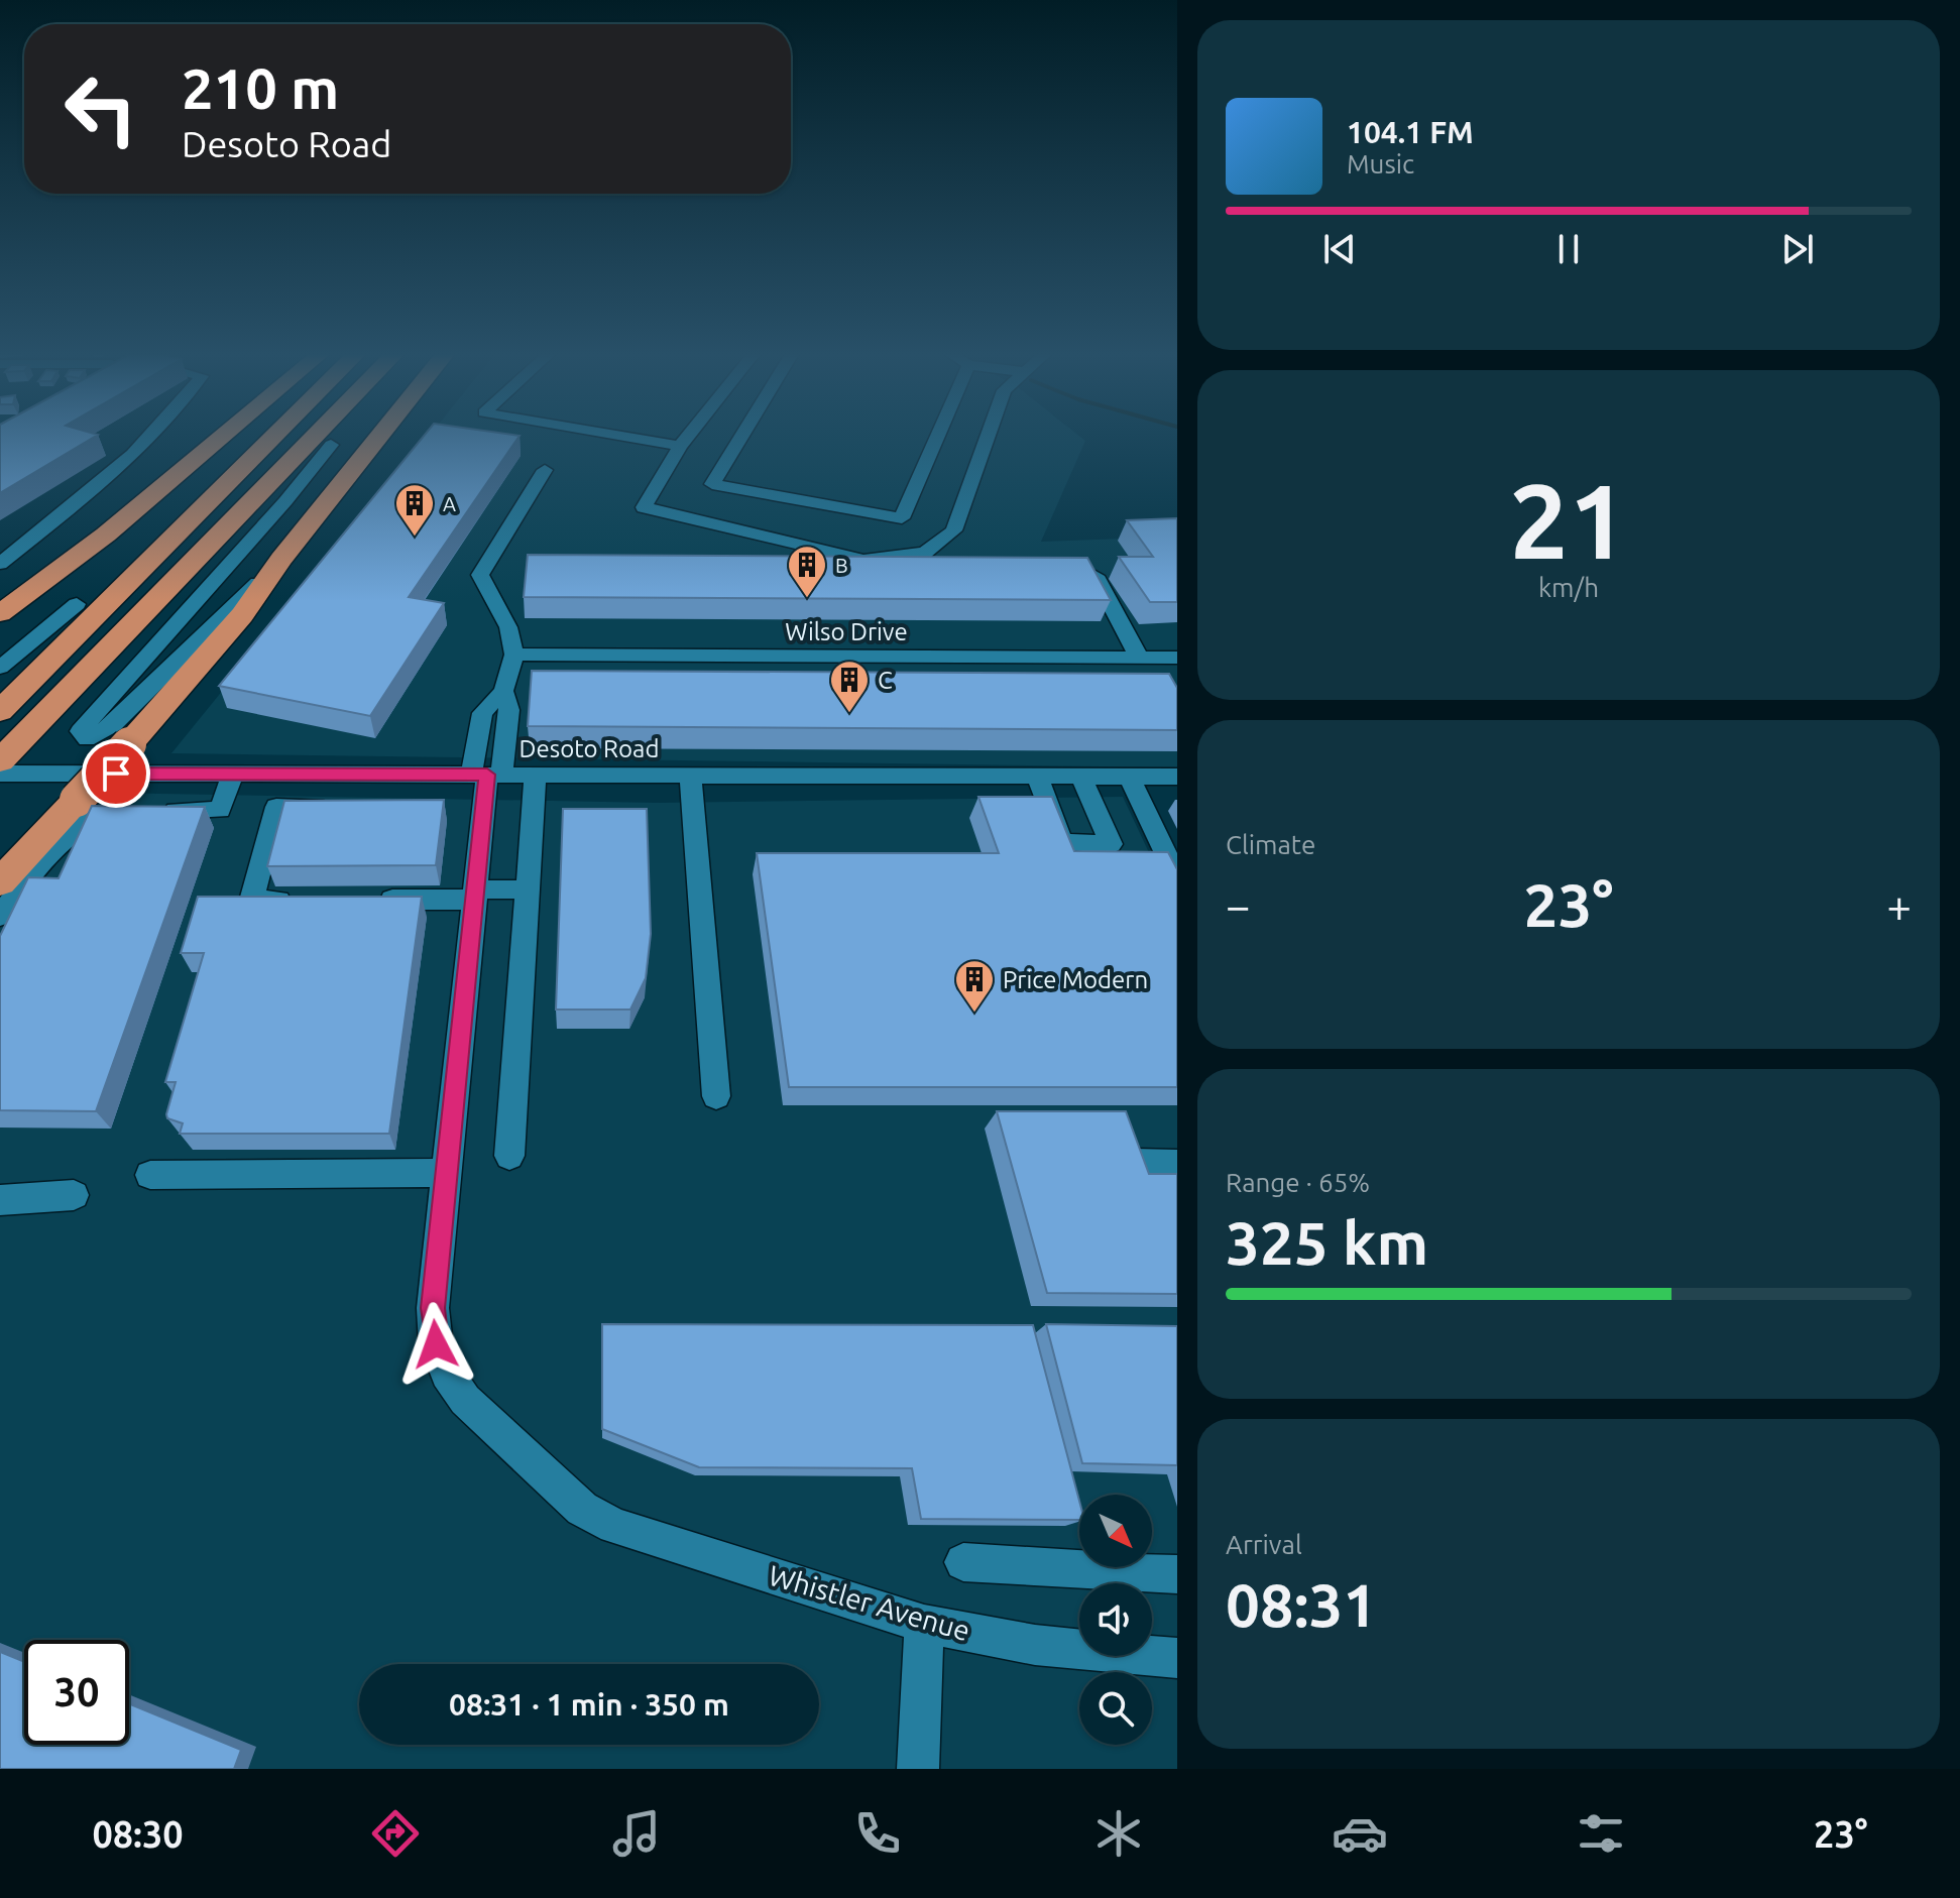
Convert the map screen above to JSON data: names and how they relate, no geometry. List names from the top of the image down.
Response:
{
  "streets": {
    "street": ["Wilso Drive", "Desoto Road", "Whistler Avenue"]
  },
  "crossings": [
    ["Desoto Road", "Whistler Avenue"]
  ],
  "places": {
    "building": [
      "A",
      "B",
      "C",
      "Price Modern"
    ]
  },
  "north": "bottom right",
  "page": {
    "turn": ["210 m", "Desoto Road"],
    "song": ["104.1 FM", "Music"],
    "tile": [
      ["21", "km/h"],
      "Climate",
      ["Range · 65%", "325 km"],
      ["Arrival", "08:31"]
    ],
    "heat": ["−", "23°", "+"],
    "limit": "30",
    "trip": "08:31 · 1 min · 350 m",
    "tabs": ["08:30", "23°"]
  }
}
